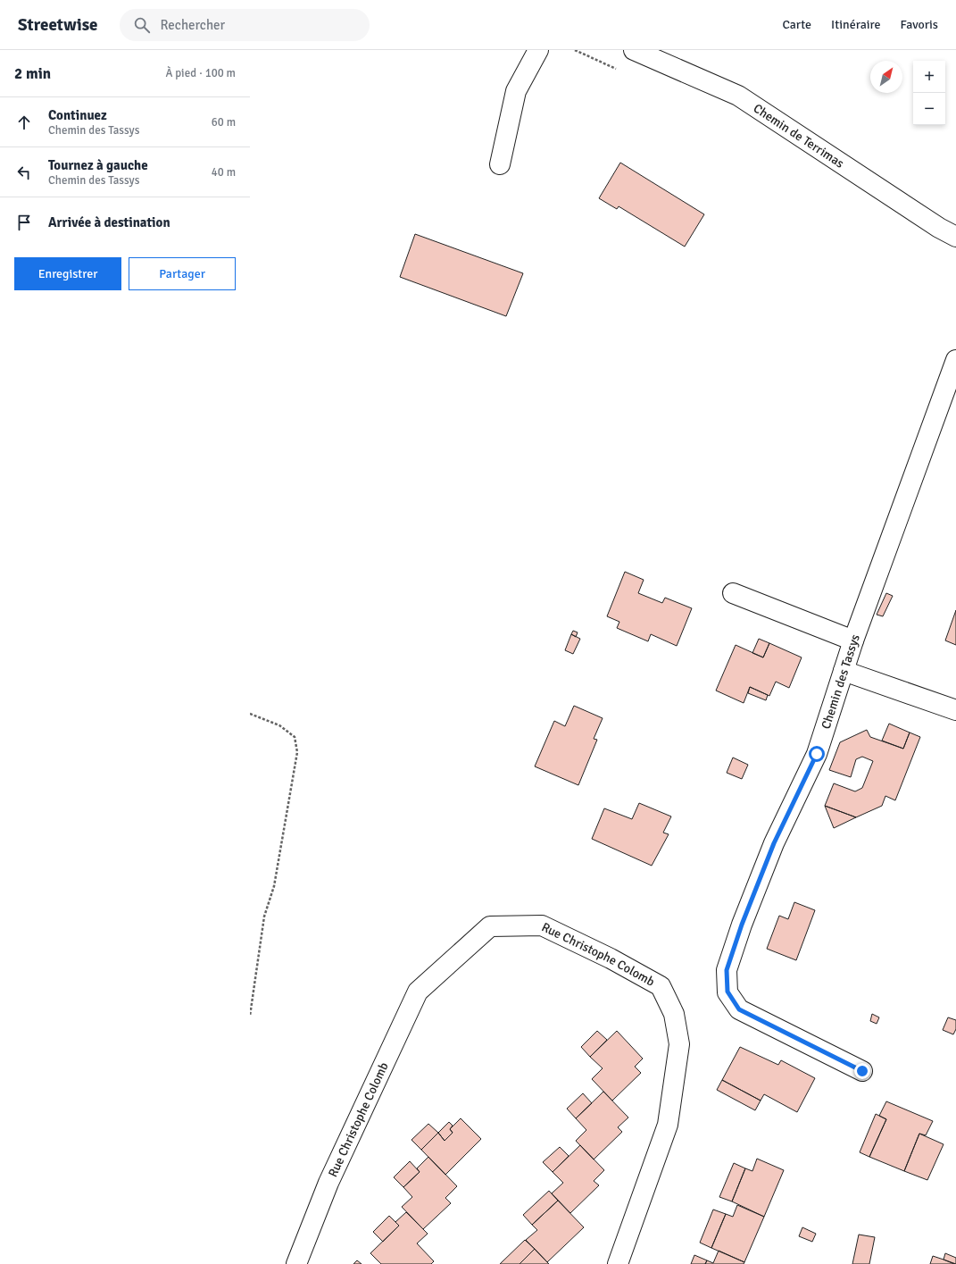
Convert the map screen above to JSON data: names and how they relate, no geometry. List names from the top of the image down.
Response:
{
  "streets": {
    "street": ["Chemin de Terrimas", "Chemin des Tassys", "Rue Christophe Colomb"]
  },
  "north": "top right",
  "page": {
    "header": "Streetwise",
    "search": "Rechercher",
    "nav": ["Carte", "Itinéraire", "Favoris"],
    "heading": ["2 min", "À pied · 100 m"],
    "map_buttons": ["+", "−"],
    "list": [
      ["Continuez", "Chemin des Tassys", "60 m"],
      ["Tournez à gauche", "Chemin des Tassys", "40 m"],
      "Arrivée à destination"
    ],
    "buttons": ["Enregistrer", "Partager"]
  }
}
